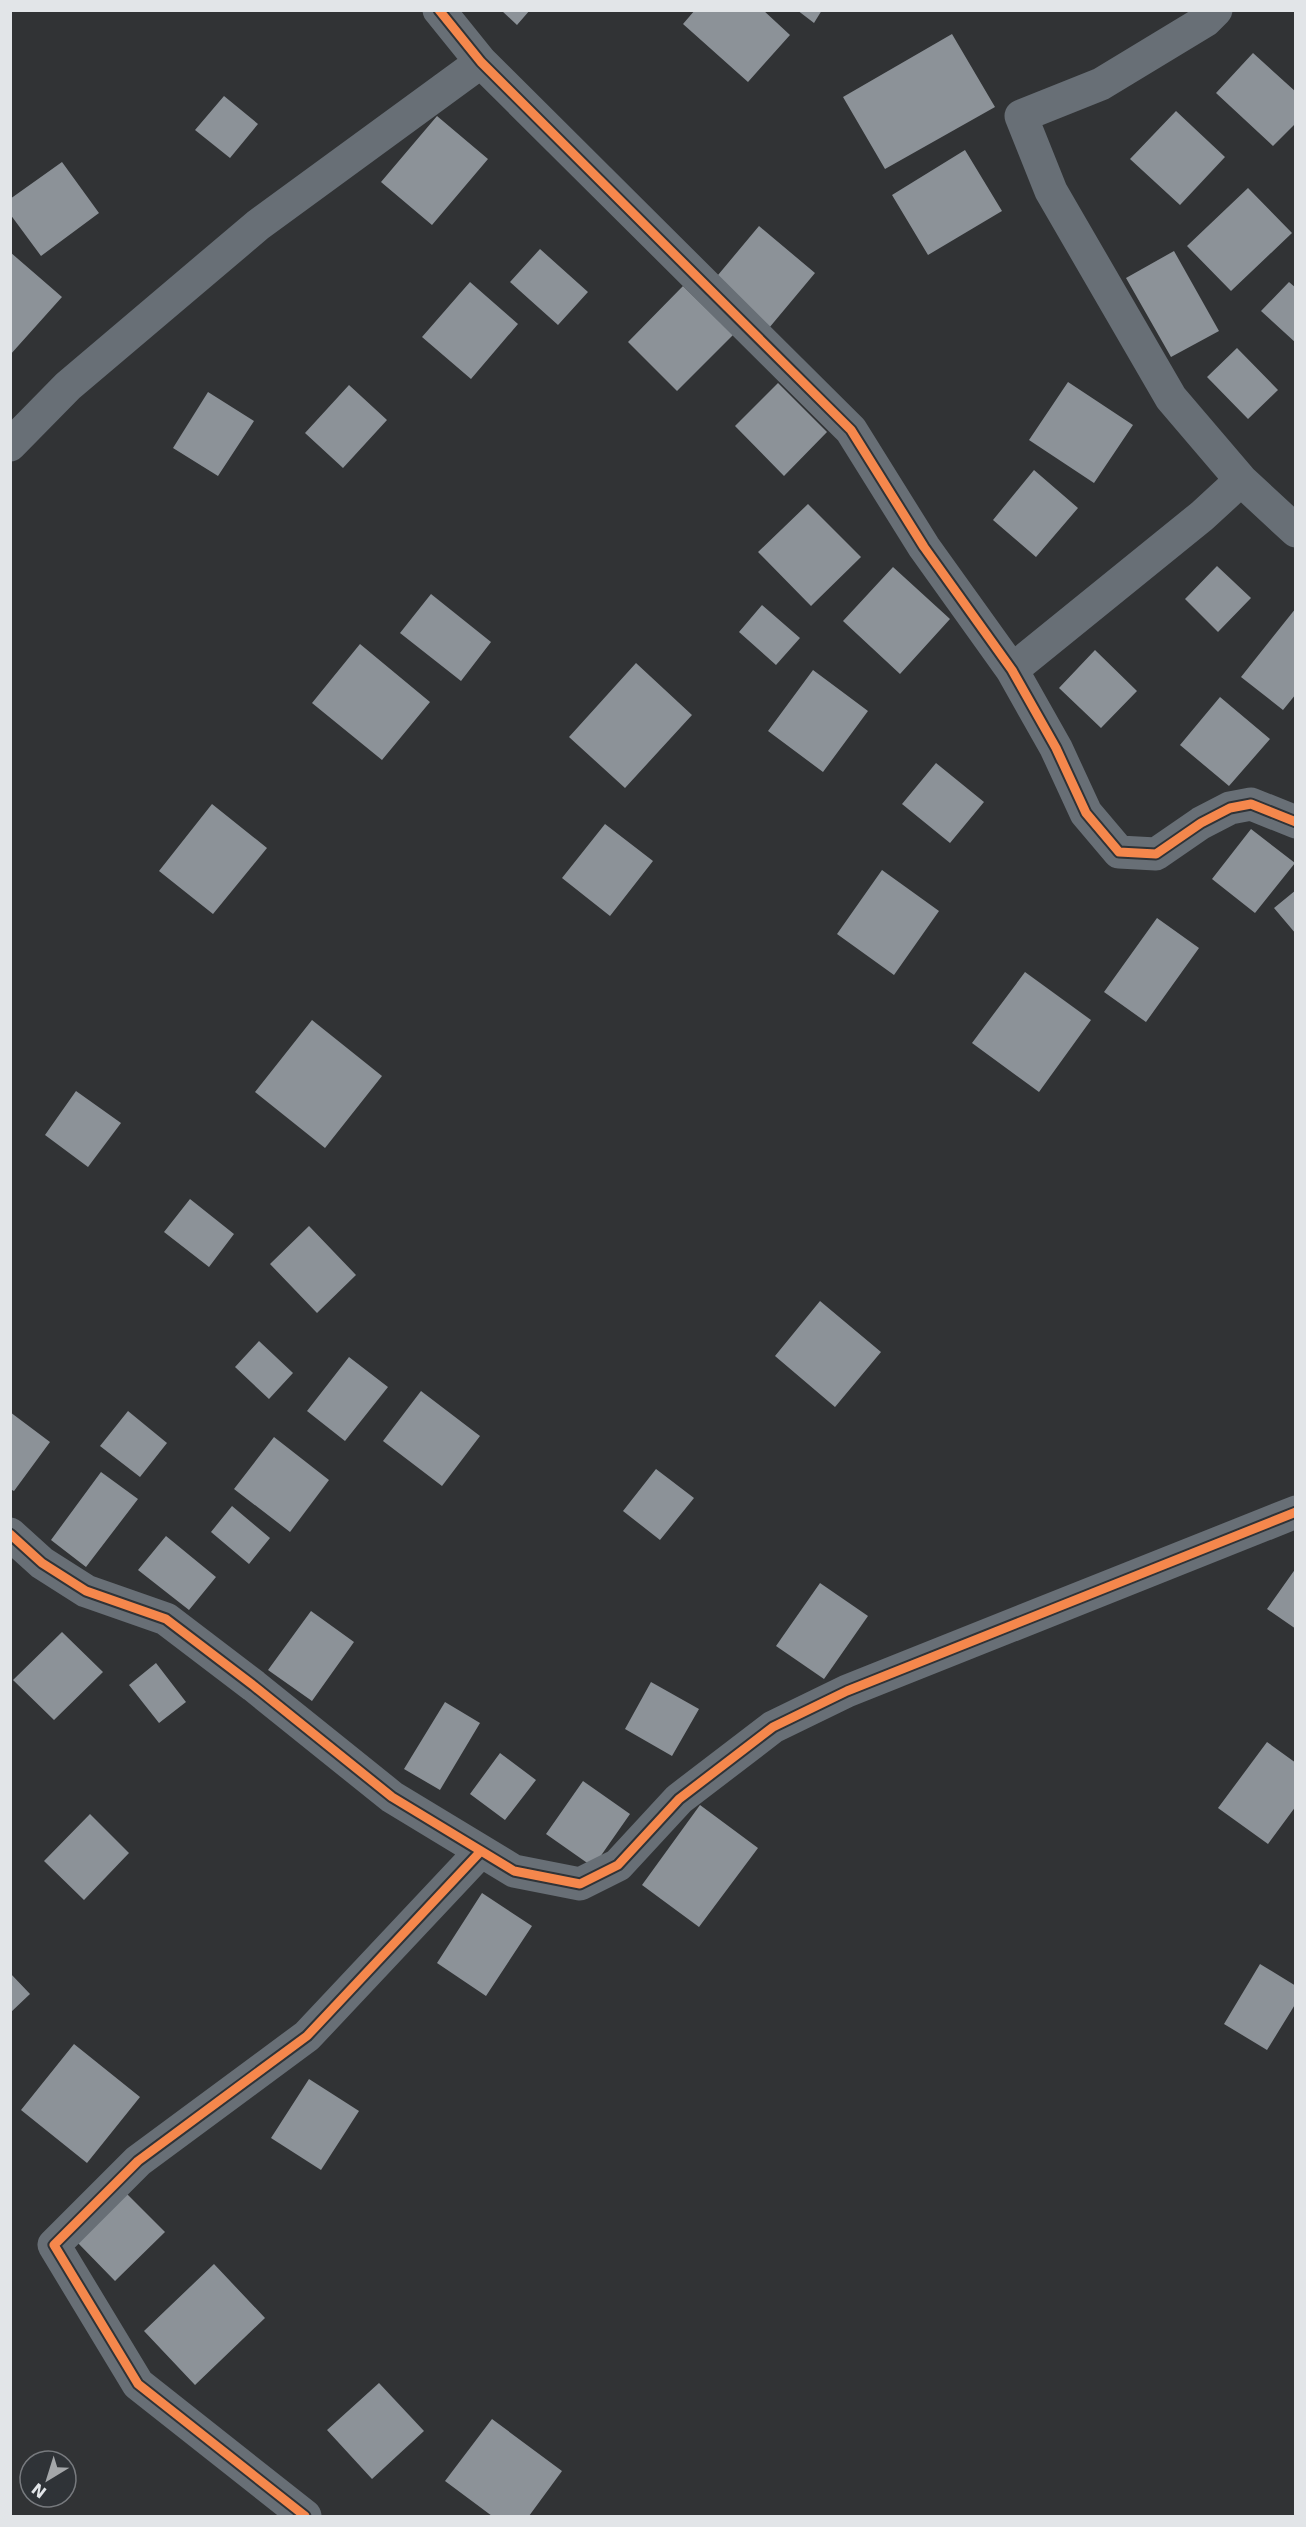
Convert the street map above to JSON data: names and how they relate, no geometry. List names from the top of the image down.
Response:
{
  "north": "bottom left"
}
